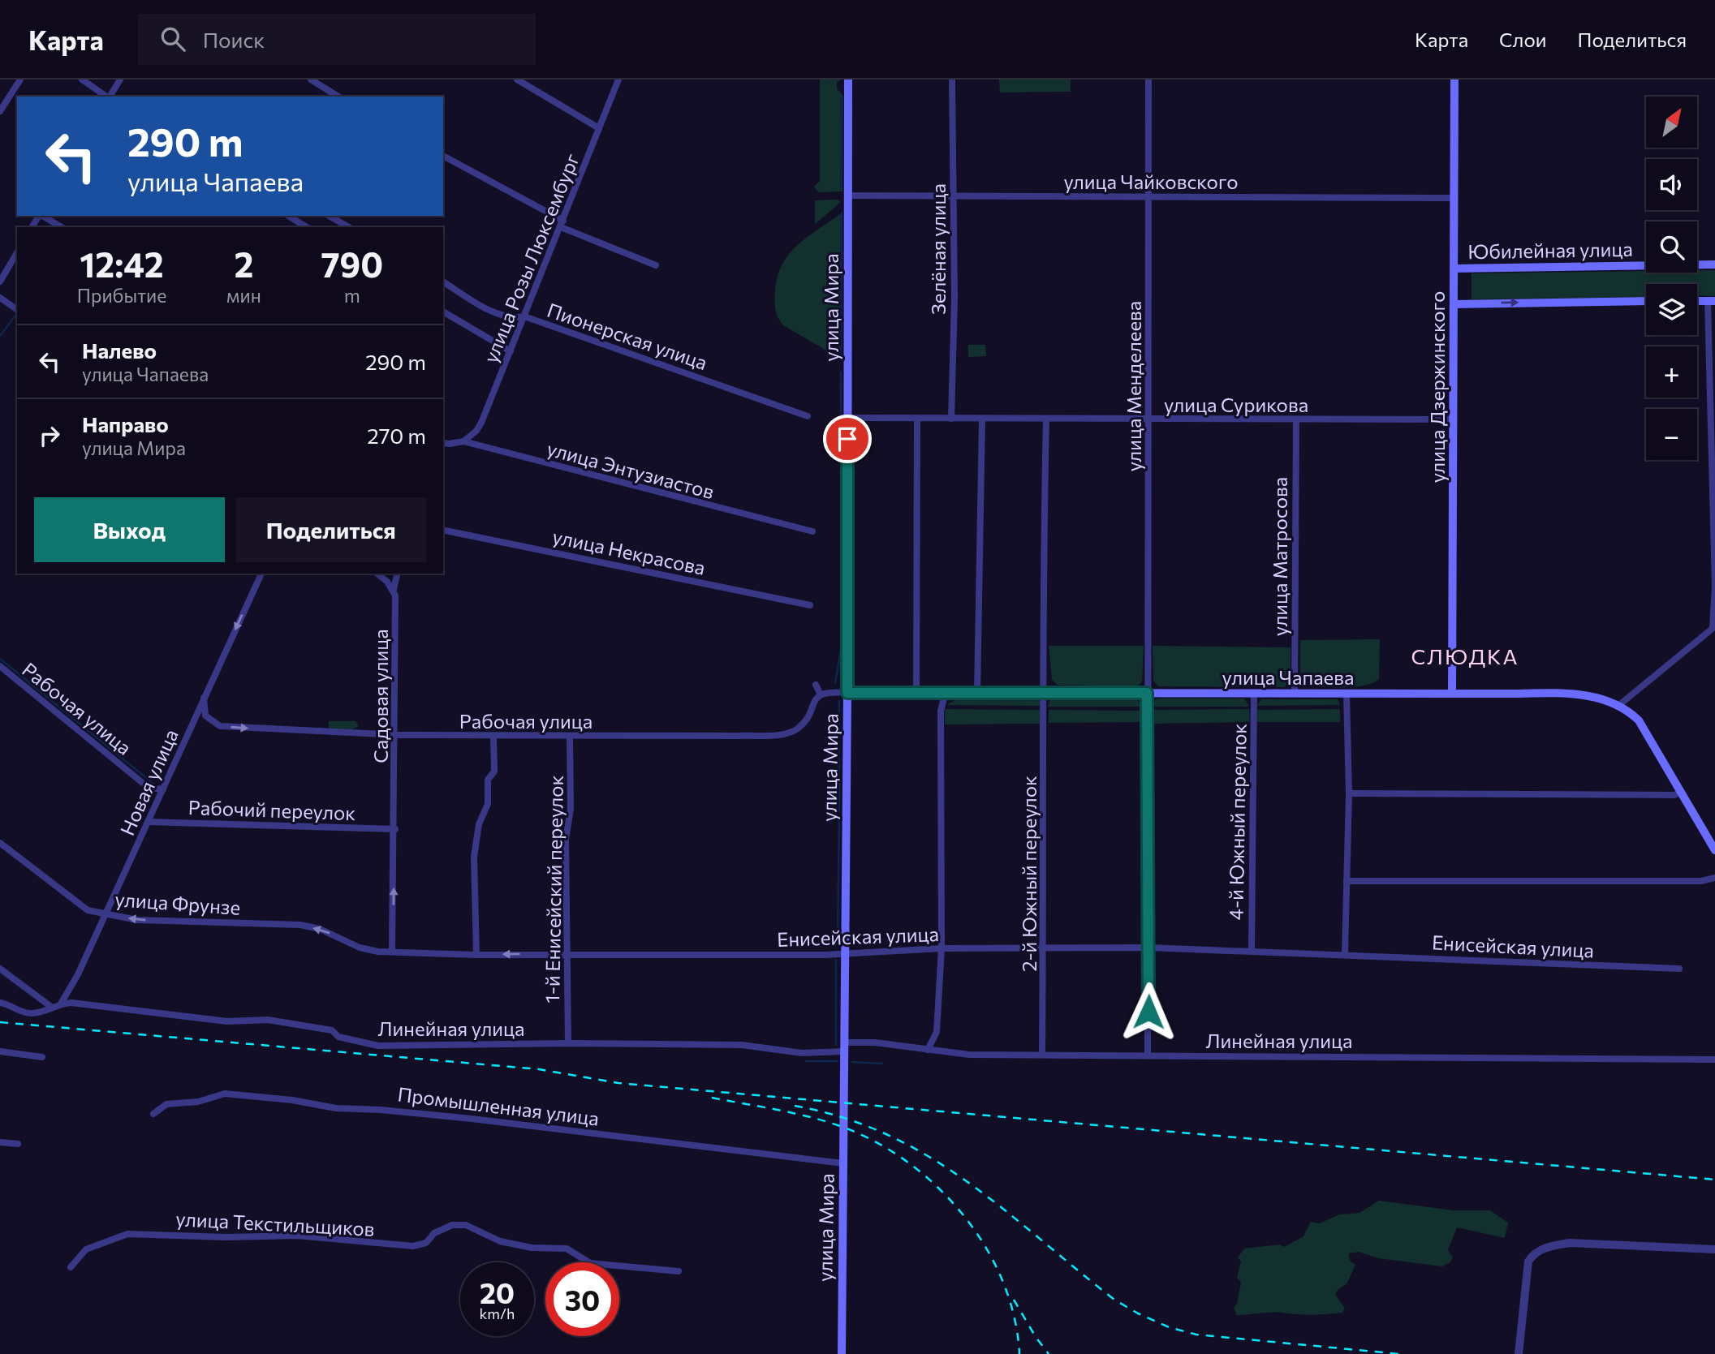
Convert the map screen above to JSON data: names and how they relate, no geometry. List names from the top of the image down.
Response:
{
  "streets": {
    "main road": [
      "Юбилейная улица",
      "улица Мира",
      "улица Дзержинского",
      "улица Чапаева"
    ],
    "street": [
      "улица Чайковского",
      "Зелёная улица",
      "улица Розы Люксембург",
      "Пионерская улица",
      "улица Менделеева",
      "улица Сурикова",
      "улица Энтузиастов",
      "улица Некрасова",
      "улица Матросова",
      "Садовая улица",
      "Рабочая улица",
      "Новая улица",
      "Рабочий переулок",
      "4-й Южный переулок",
      "2-й Южный переулок",
      "1-й Енисейский переулок",
      "улица Фрунзе",
      "Енисейская улица",
      "Линейная улица",
      "Промышленная улица",
      "улица Текстильщиков"
    ]
  },
  "crossings": [
    ["улица Чайковского", "Зелёная улица"],
    ["улица Чайковского", "улица Мира"],
    ["улица Чайковского", "улица Менделеева"],
    ["улица Чайковского", "улица Дзержинского"],
    ["Зелёная улица", "улица Сурикова"],
    ["Юбилейная улица", "улица Дзержинского"],
    ["улица Розы Люксембург", "Пионерская улица"],
    ["улица Розы Люксембург", "улица Энтузиастов"],
    ["улица Мира", "улица Сурикова"],
    ["улица Мира", "улица Чапаева"],
    ["улица Мира", "Енисейская улица"],
    ["улица Мира", "Линейная улица"],
    ["улица Мира", "Промышленная улица"],
    ["улица Менделеева", "улица Сурикова"],
    ["улица Менделеева", "улица Чапаева"],
    ["улица Менделеева", "Енисейская улица"],
    ["улица Менделеева", "Линейная улица"],
    ["улица Дзержинского", "улица Сурикова"],
    ["улица Дзержинского", "улица Чапаева"],
    ["улица Сурикова", "улица Матросова"],
    ["улица Сурикова", "2-й Южный переулок"],
    ["улица Матросова", "улица Чапаева"],
    ["улица Чапаева", "4-й Южный переулок"],
    ["улица Чапаева", "2-й Южный переулок"],
    ["Садовая улица", "Рабочая улица"],
    ["Садовая улица", "Рабочий переулок"],
    ["Садовая улица", "Енисейская улица"],
    ["Рабочая улица", "Новая улица"],
    ["Рабочая улица", "1-й Енисейский переулок"],
    ["Новая улица", "Рабочий переулок"],
    ["Новая улица", "улица Фрунзе"],
    ["Новая улица", "Линейная улица"],
    ["4-й Южный переулок", "Енисейская улица"],
    ["2-й Южный переулок", "Енисейская улица"],
    ["2-й Южный переулок", "Линейная улица"],
    ["1-й Енисейский переулок", "Енисейская улица"],
    ["1-й Енисейский переулок", "Линейная улица"],
    ["улица Фрунзе", "Енисейская улица"]
  ],
  "one_way": ["улица Фрунзе"],
  "districts": ["СЛЮДКА"],
  "north": "top right",
  "page": {
    "header": "Карта",
    "search": "Поиск",
    "nav": ["Карта", "Слои", "Поделиться"],
    "map_buttons": ["+", "−"],
    "turn": ["290 m", "улица Чапаева"],
    "eta": [
      "12:42",
      "Прибытие",
      "2",
      "мин",
      "790",
      "m"
    ],
    "list": [
      {
        "name": "Налево",
        "note": "улица Чапаева",
        "value": "290 m"
      },
      {
        "name": "Направо",
        "note": "улица Мира",
        "value": "270 m"
      }
    ],
    "buttons": ["Выход", "Поделиться"],
    "speed": "20 km/h",
    "limit": "30"
  }
}
